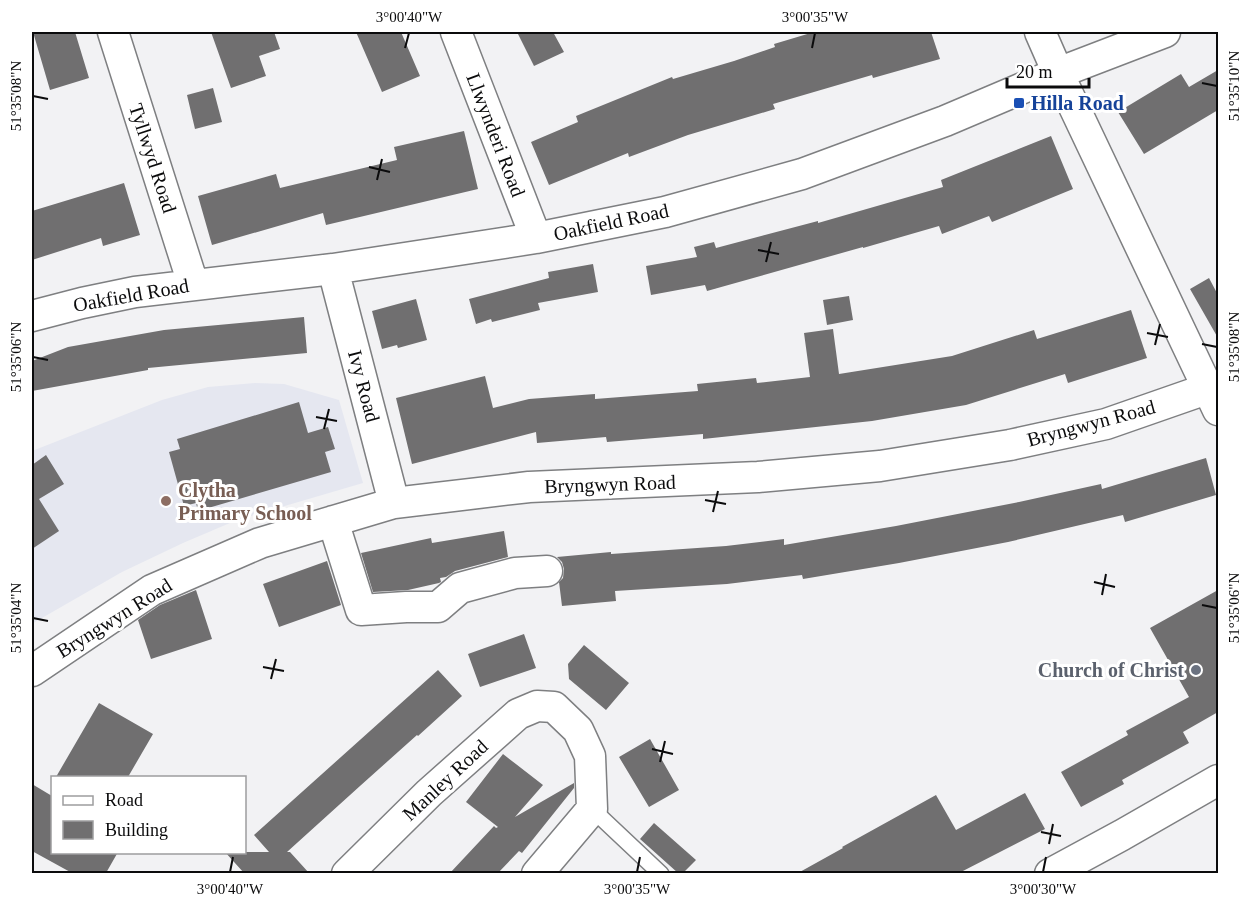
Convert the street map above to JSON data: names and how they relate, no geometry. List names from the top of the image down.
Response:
{
  "streets": {
    "street": [
      "Llwynderi Road",
      "Tyllwyd Road",
      "Oakfield Road",
      "Ivy Road",
      "Bryngwyn Road",
      "Manley Road"
    ]
  },
  "crossings": [
    ["Llwynderi Road", "Oakfield Road"],
    ["Tyllwyd Road", "Oakfield Road"],
    ["Oakfield Road", "Ivy Road"],
    ["Ivy Road", "Bryngwyn Road"]
  ],
  "places": {
    "transit": ["Hilla Road"],
    "other": ["Clytha Primary School", "Church of Christ"]
  },
  "legend": ["Road", "Building"],
  "scale_bar": "20 m",
  "coordinates": [
    "3°00'40\"W",
    "3°00'35\"W",
    "51°35'10\"N",
    "51°35'08\"N",
    "51°35'06\"N",
    "51°35'04\"N",
    "3°00'30\"W"
  ]
}
